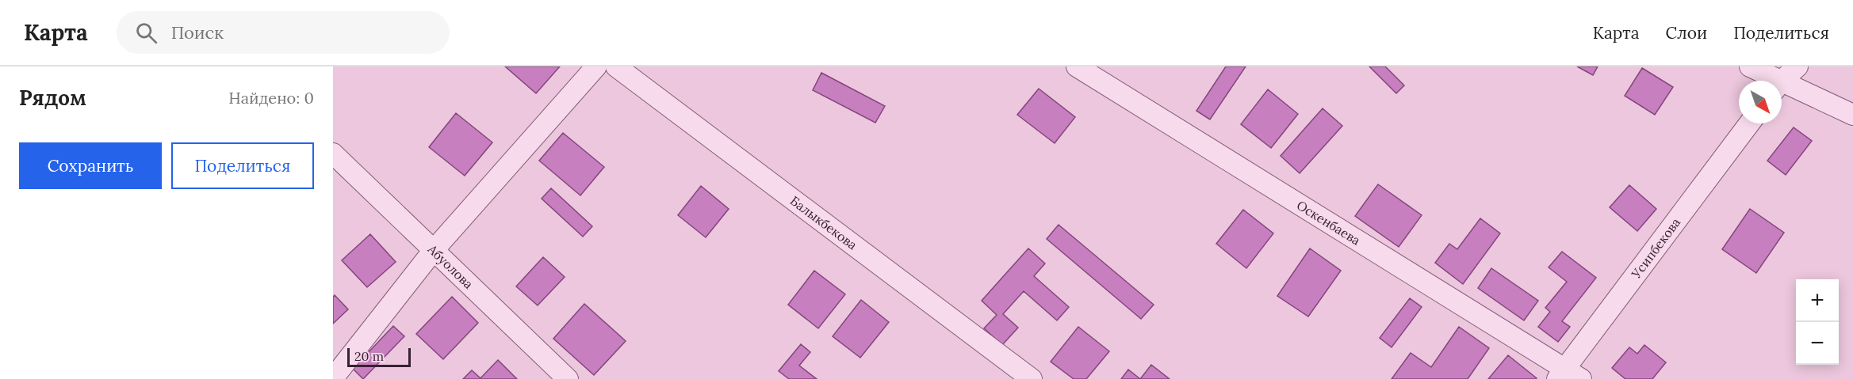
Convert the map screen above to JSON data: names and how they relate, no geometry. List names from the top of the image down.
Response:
{
  "streets": {
    "street": [
      "Балыкбекова",
      "Оскенбаева",
      "Усипбекова",
      "Абуолова"
    ]
  },
  "crossings": [
    ["Оскенбаева", "Усипбекова"]
  ],
  "scale_bar": "20 m",
  "north": "bottom right",
  "page": {
    "header": "Карта",
    "search": "Поиск",
    "nav": ["Карта", "Слои", "Поделиться"],
    "heading": ["Рядом", "Найдено: 0"],
    "buttons": ["Сохранить", "Поделиться"],
    "map_buttons": ["+", "−"],
    "scale": "20 m"
  }
}
